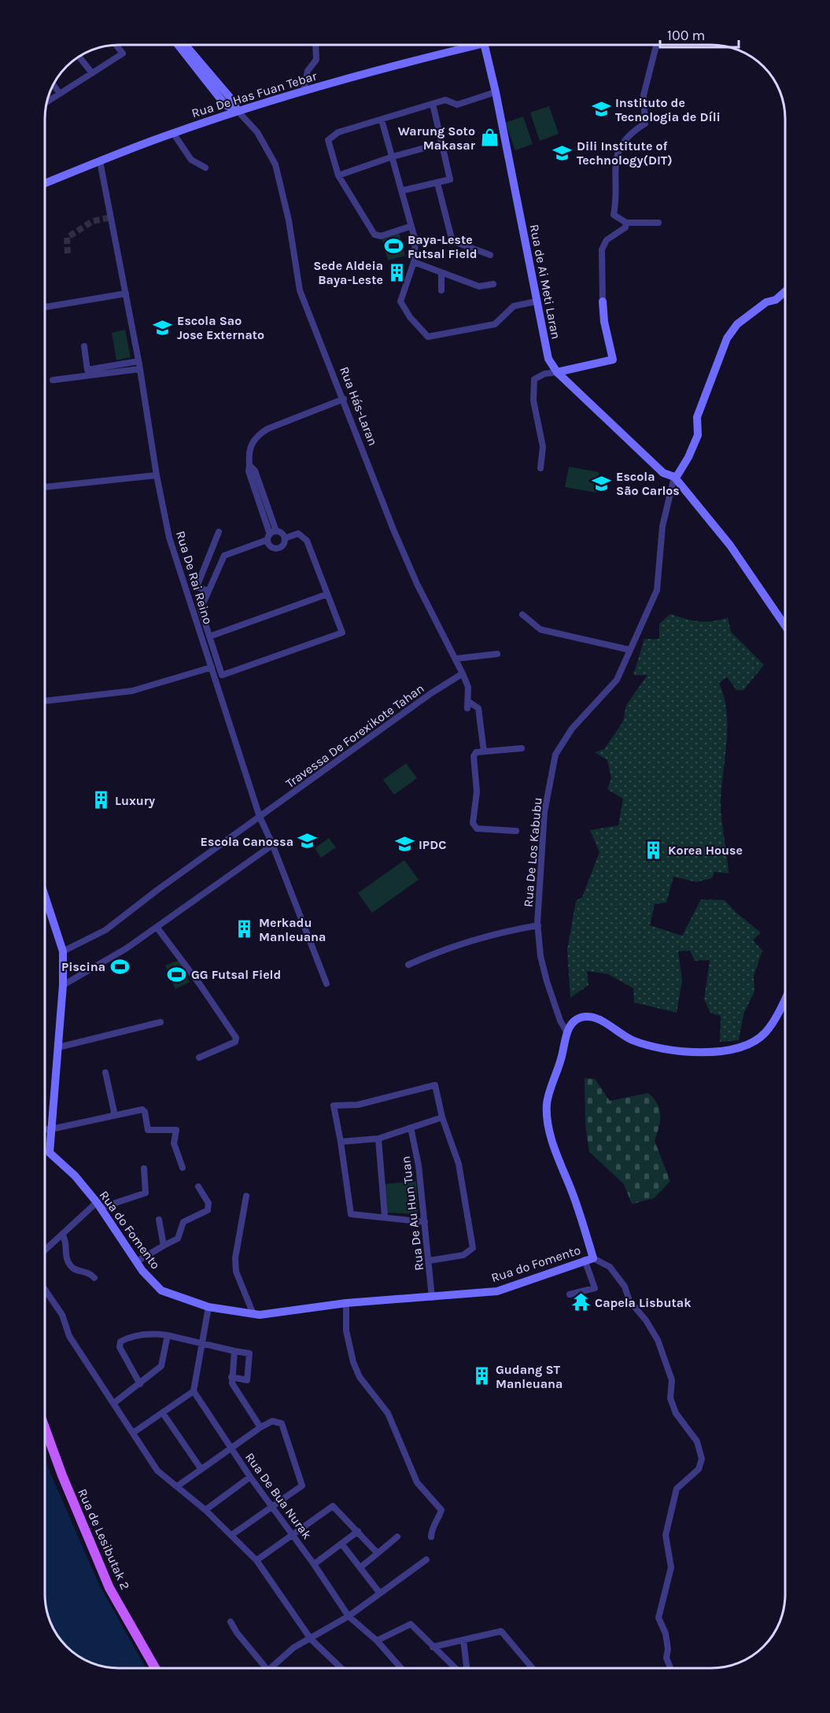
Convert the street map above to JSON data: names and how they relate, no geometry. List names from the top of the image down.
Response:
{
  "streets": {
    "main road": ["Rua de Lesibutak 2"],
    "street": [
      "Rua De Has Fuan Tebar",
      "Rua de Ai Meti Laran",
      "Rua Hás-Laran",
      "Rua De Rai Reino",
      "Travessa De Forexikote Tahan",
      "Rua De Los Kabubu",
      "Rua De Au Hun Tuan",
      "Rua do Fomento",
      "Rua De Bua Nurak"
    ]
  },
  "crossings": [
    ["Rua De Has Fuan Tebar", "Rua Hás-Laran"],
    ["Rua De Has Fuan Tebar", "Rua De Rai Reino"],
    ["Rua de Ai Meti Laran", "Rua De Los Kabubu"],
    ["Rua Hás-Laran", "Travessa De Forexikote Tahan"],
    ["Rua De Rai Reino", "Travessa De Forexikote Tahan"],
    ["Travessa De Forexikote Tahan", "Rua do Fomento"],
    ["Rua De Au Hun Tuan", "Rua do Fomento"]
  ],
  "places": {
    "school or university": [
      "Instituto de Tecnologia de Díli",
      "Dili Institute of Technology(DIT)",
      "Escola Sao Jose Externato",
      "Escola São Carlos",
      "Escola Canossa",
      "IPDC"
    ],
    "shop": ["Warung Soto Makasar"],
    "sports": ["Baya-Leste Futsal Field", "Piscina", "GG Futsal Field"],
    "building": [
      "Sede Aldeia Baya-Leste",
      "Luxury",
      "Korea House",
      "Merkadu Manleuana",
      "Gudang ST Manleuana"
    ],
    "temple": ["Capela Lisbutak"]
  },
  "scale_bar": "100 m"
}
